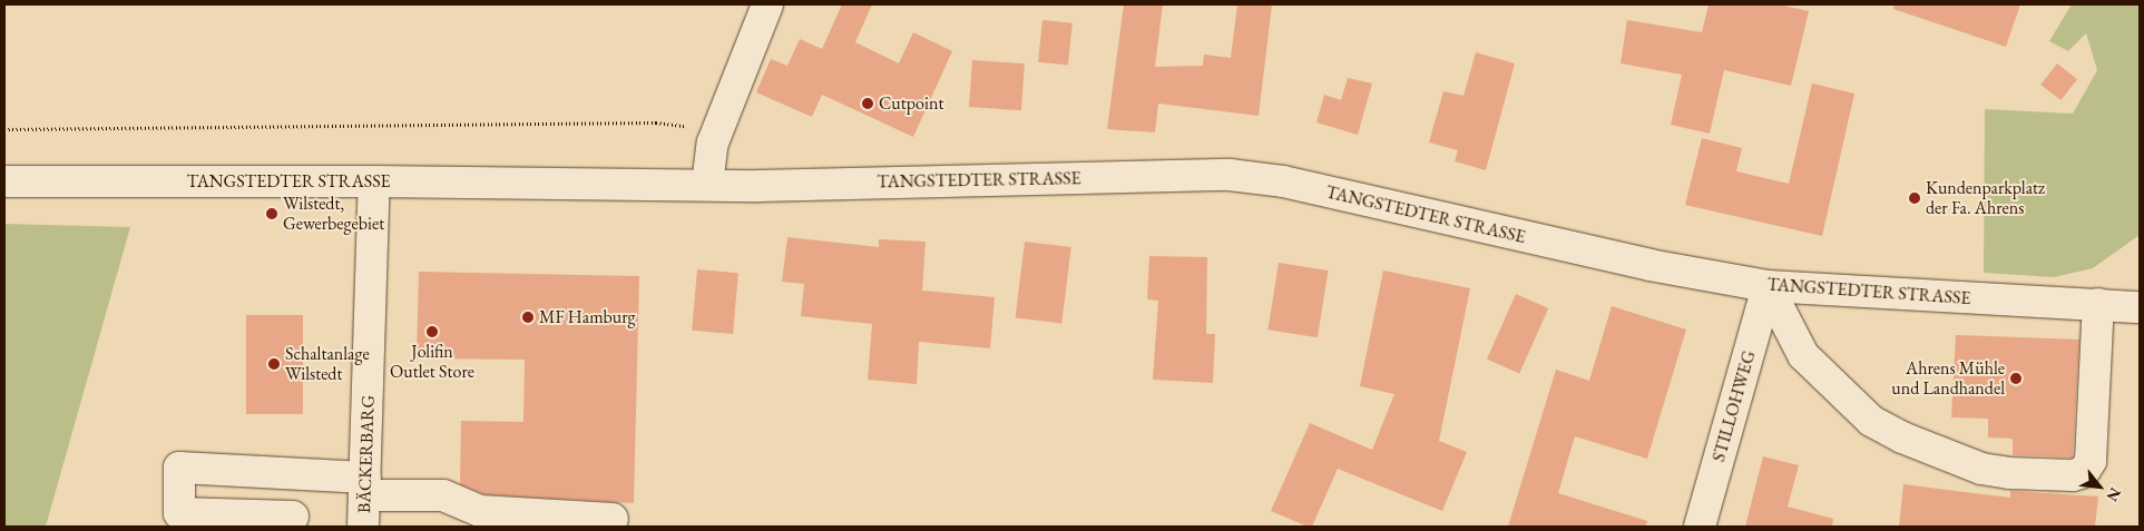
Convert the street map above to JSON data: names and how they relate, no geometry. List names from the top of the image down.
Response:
{
  "streets": {
    "street": ["TANGSTEDTER STRASSE", "STILLOHWEG", "BÄCKERBARG"]
  },
  "crossings": [
    ["TANGSTEDTER STRASSE", "STILLOHWEG"],
    ["TANGSTEDTER STRASSE", "BÄCKERBARG"]
  ],
  "places": [
    "Cutpoint",
    "Kundenparkplatz der Fa. Ahrens",
    "Wilstedt, Gewerbegebiet",
    "MF Hamburg",
    "Jolifin Outlet Store",
    "Schaltanlage Wilstedt",
    "Ahrens Mühle und Landhandel"
  ],
  "north": "bottom right"
}
